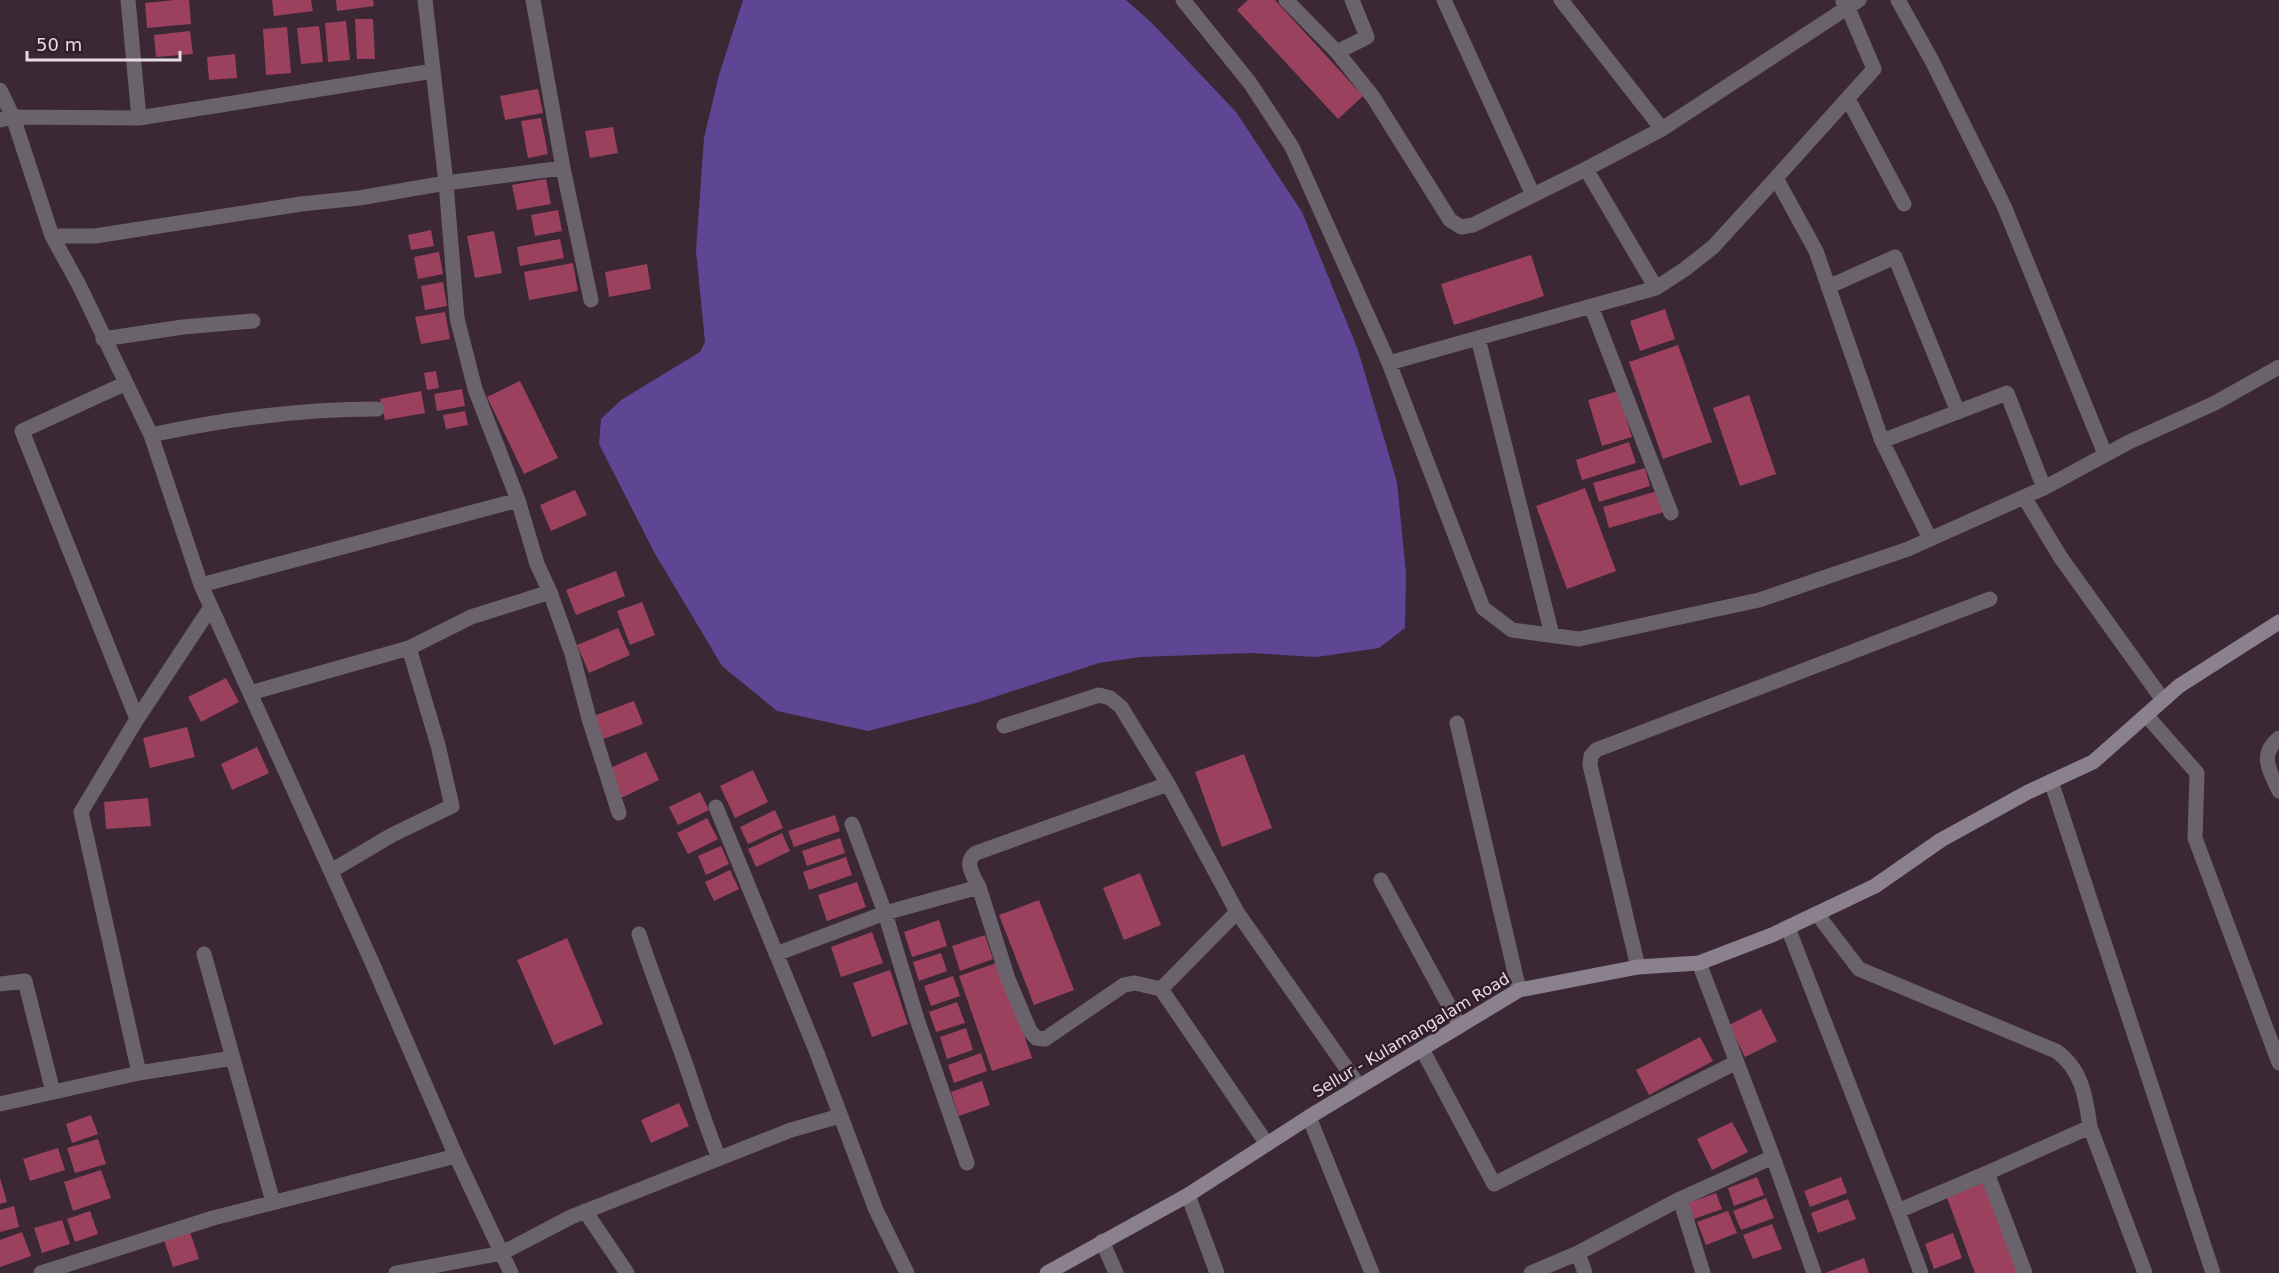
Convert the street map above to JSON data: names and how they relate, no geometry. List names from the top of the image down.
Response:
{
  "streets": {
    "main road": ["Sellur - Kulamangalam Road"]
  },
  "scale_bar": "50 m"
}
